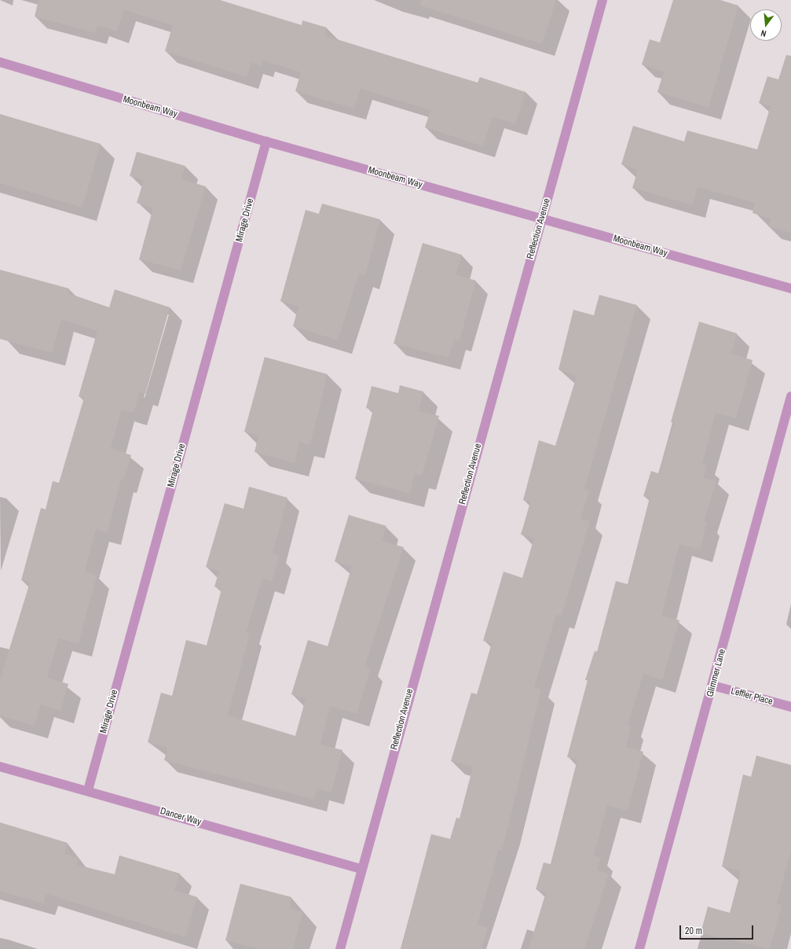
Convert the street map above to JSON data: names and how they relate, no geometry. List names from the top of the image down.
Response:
{
  "streets": {
    "street": [
      "Moonbeam Way",
      "Mirage Drive",
      "Reflection Avenue",
      "Glimmer Lane",
      "Leffler Place",
      "Dancer Way"
    ]
  },
  "crossings": [
    ["Moonbeam Way", "Mirage Drive"],
    ["Moonbeam Way", "Reflection Avenue"],
    ["Mirage Drive", "Dancer Way"],
    ["Reflection Avenue", "Dancer Way"],
    ["Glimmer Lane", "Leffler Place"]
  ],
  "scale_bar": "20 m",
  "north": "bottom"
}
